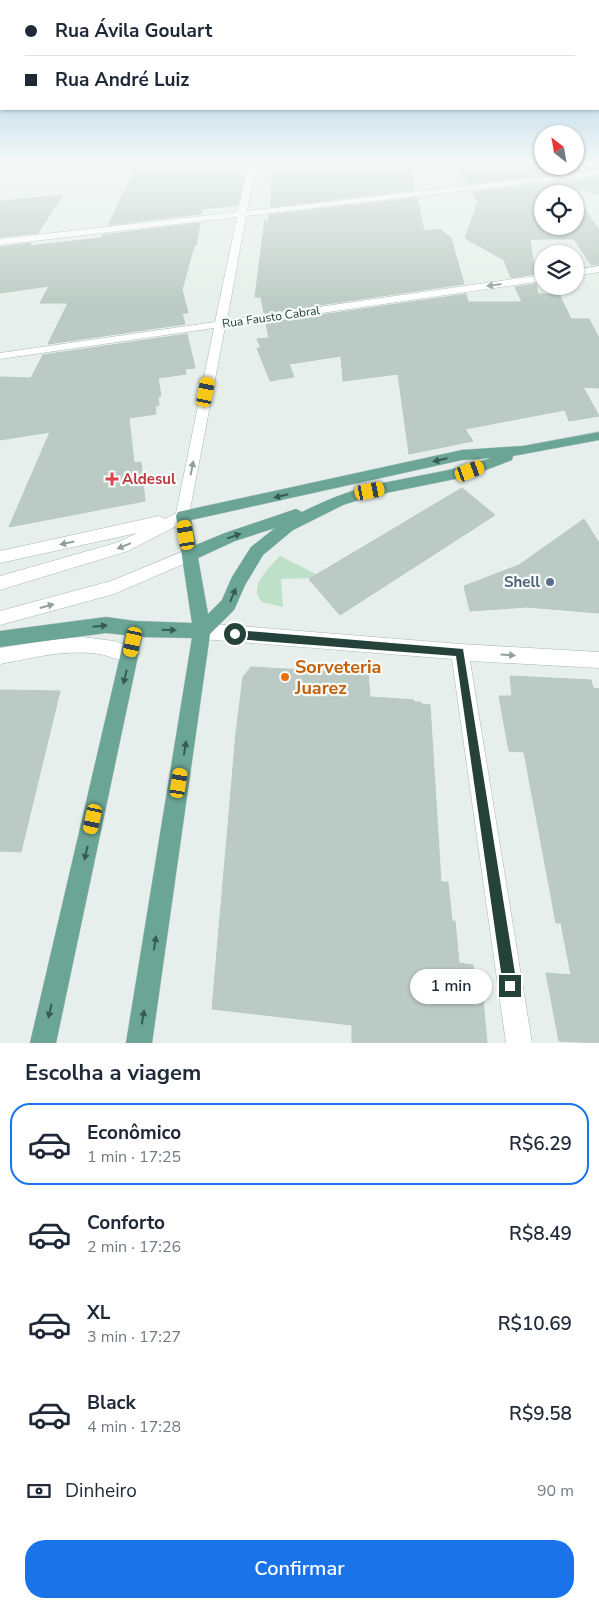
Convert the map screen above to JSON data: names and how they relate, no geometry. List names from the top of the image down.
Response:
{
  "streets": {
    "street": ["Rua Fausto Cabral"]
  },
  "one_way": ["Rua Fausto Cabral"],
  "places": {
    "health": ["Aldesul"],
    "other": ["Shell", "Sorveteria Juarez"]
  },
  "north": "top left",
  "page": {
    "banner": ["Rua Ávila Goulart", "Rua André Luiz"],
    "bubble": "1 min",
    "heading": "Escolha a viagem",
    "list": [
      {
        "name": "Econômico",
        "note": "1 min · 17:25",
        "value": "R$6.29"
      },
      {
        "name": "Conforto",
        "note": "2 min · 17:26",
        "value": "R$8.49"
      },
      {
        "name": "XL",
        "note": "3 min · 17:27",
        "value": "R$10.69"
      },
      {
        "name": "Black",
        "note": "4 min · 17:28",
        "value": "R$9.58"
      }
    ],
    "pay": ["Dinheiro", "90 m"],
    "buttons": "Confirmar"
  }
}
